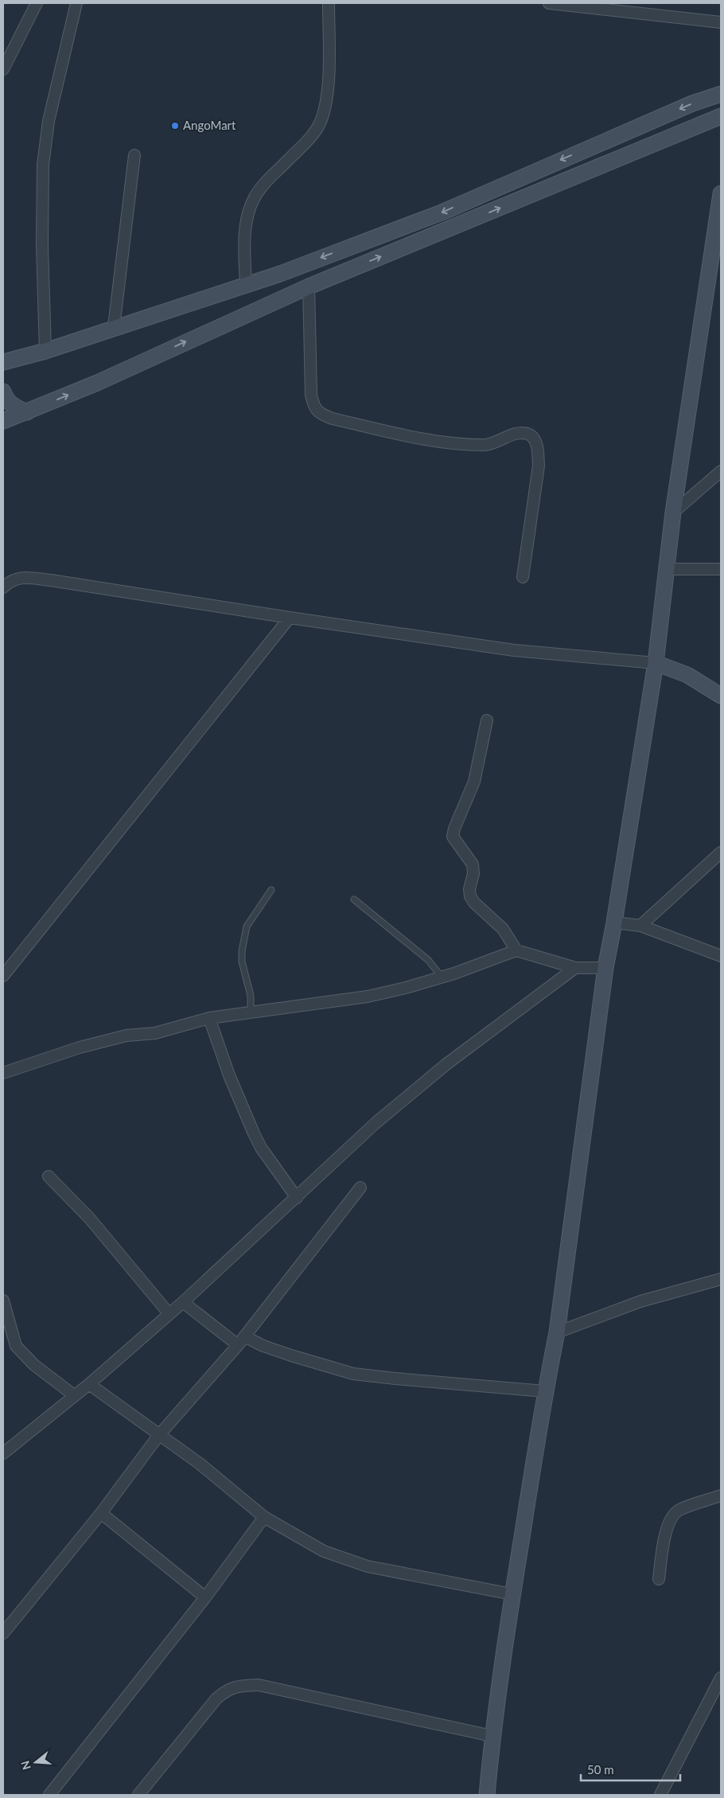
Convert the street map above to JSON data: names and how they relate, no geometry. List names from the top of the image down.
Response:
{
  "places": ["AngoMart"],
  "scale_bar": "50 m",
  "north": "left"
}
